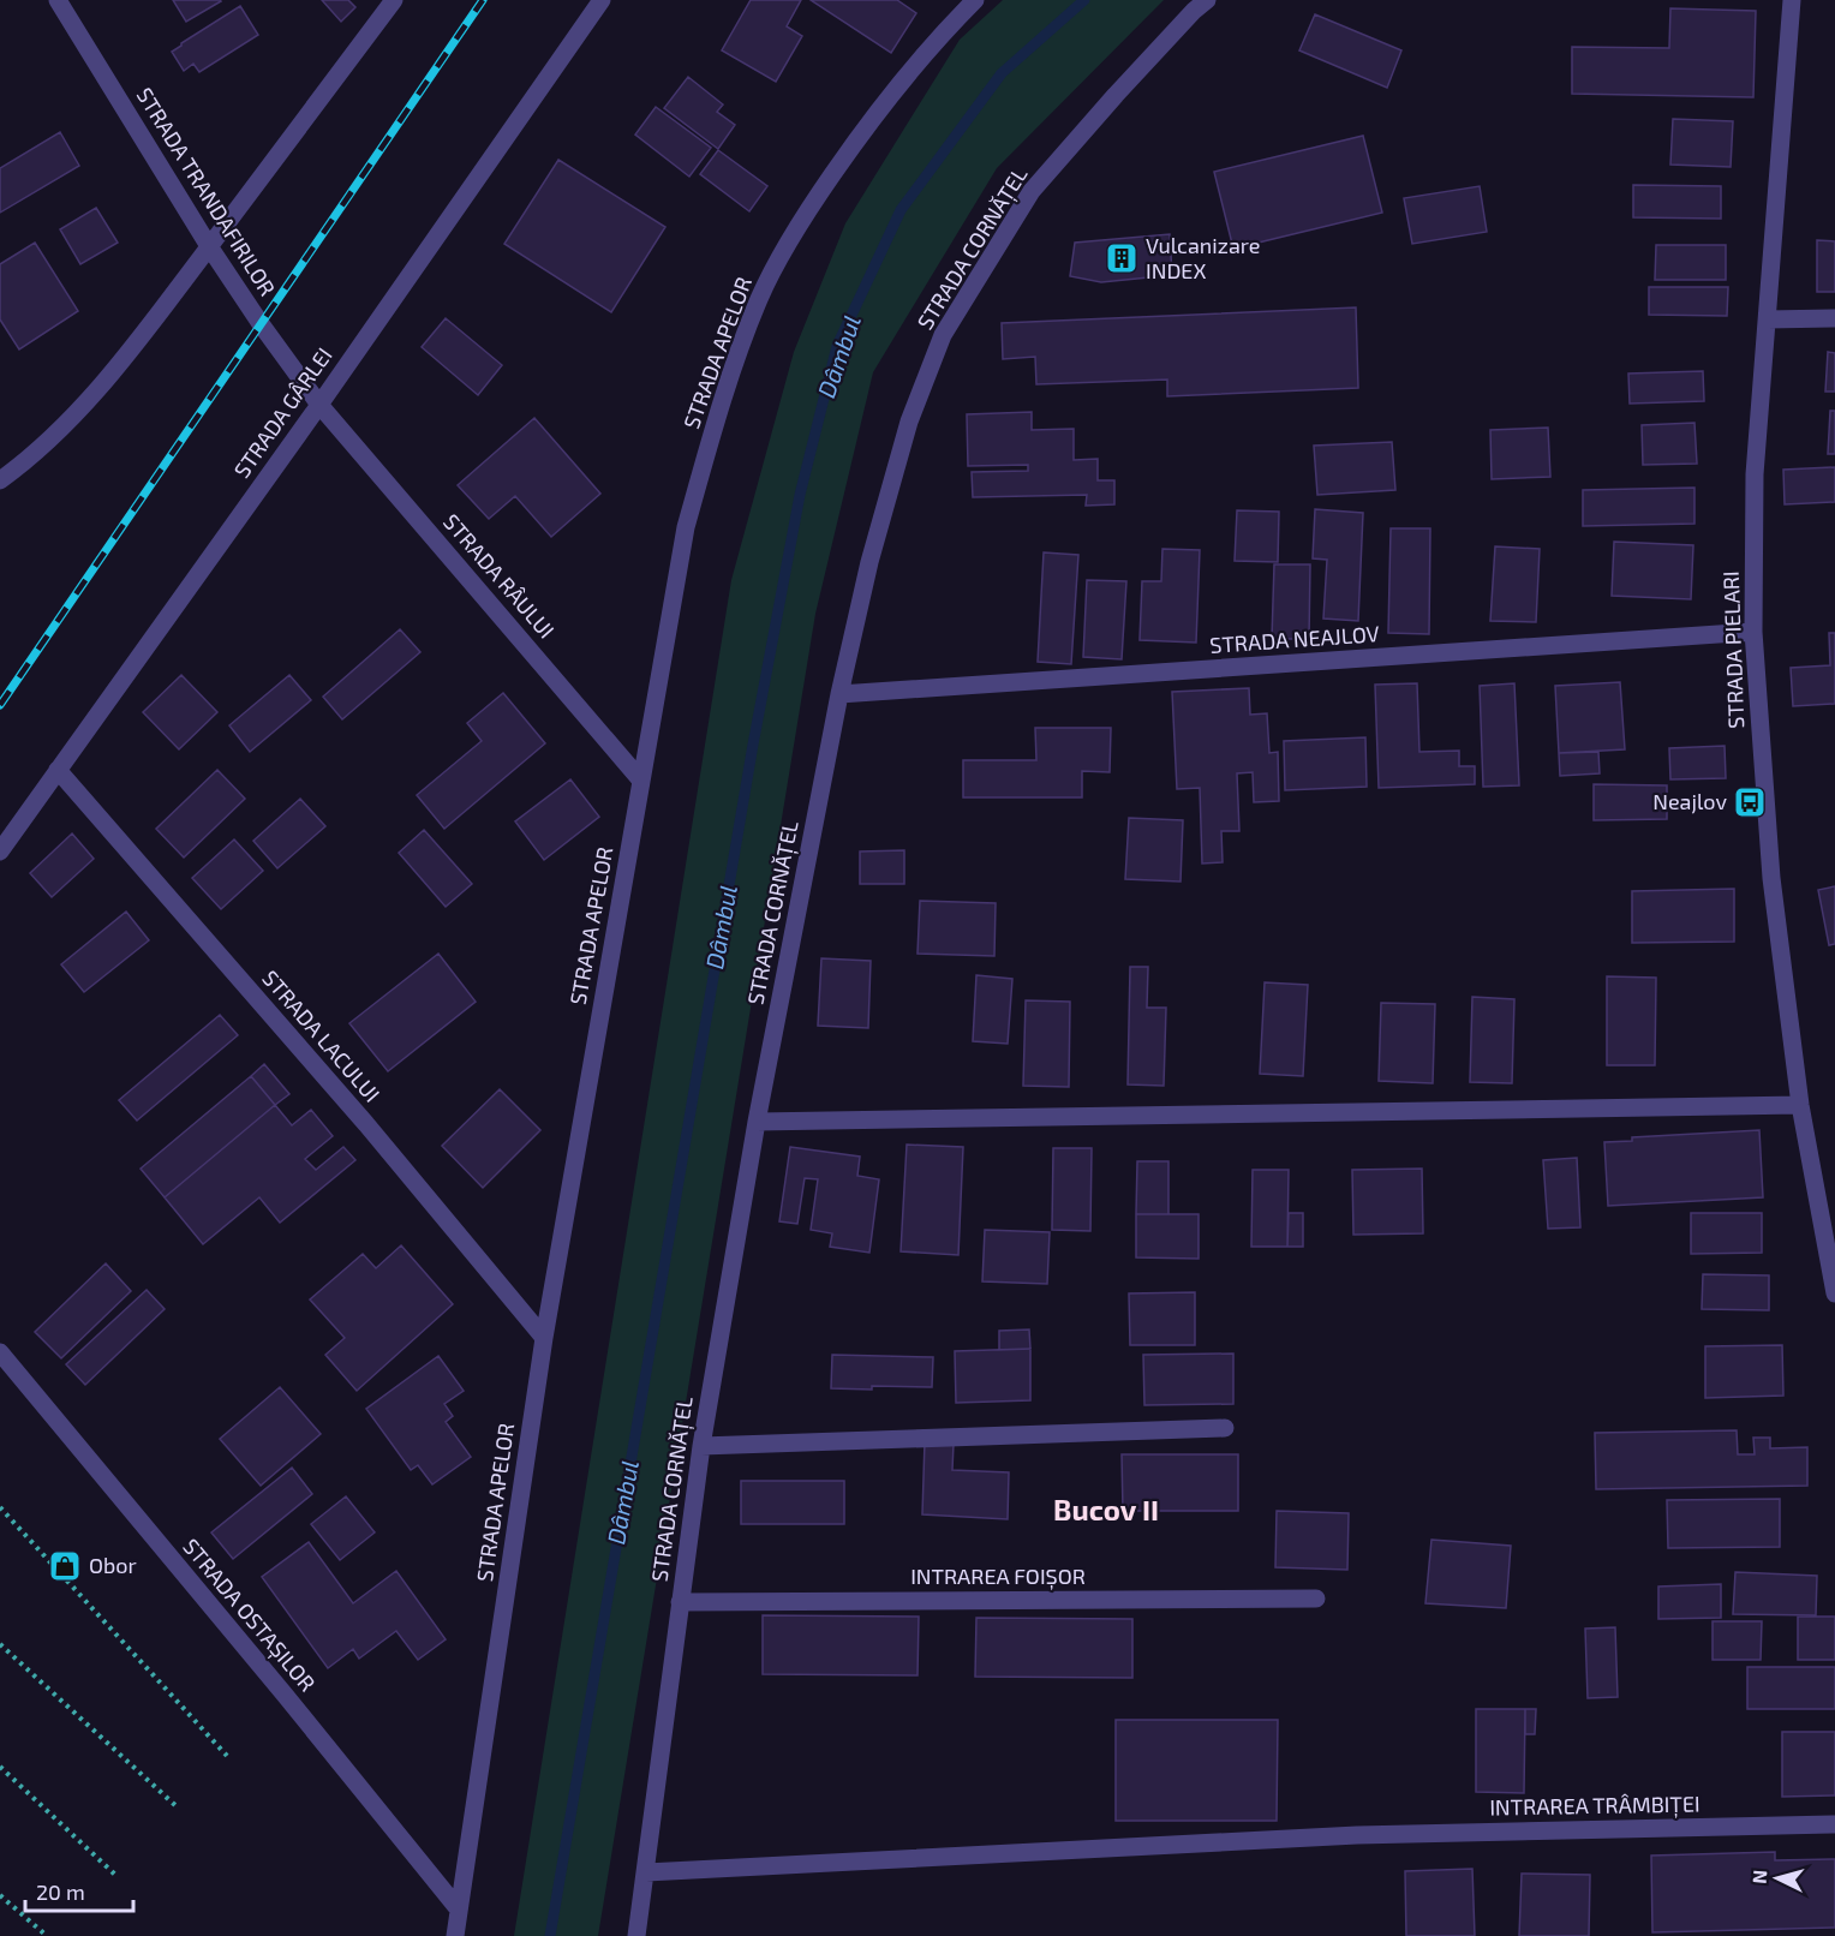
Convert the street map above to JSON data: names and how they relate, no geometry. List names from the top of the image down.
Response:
{
  "streets": {
    "street": [
      "STRADA TRANDAFIRILOR",
      "STRADA CORNĂȚEL",
      "STRADA APELOR",
      "STRADA GÂRLEI",
      "STRADA RÂULUI",
      "STRADA NEAJLOV",
      "STRADA PIELARI",
      "STRADA LACULUI",
      "INTRAREA FOIȘOR",
      "STRADA OSTAȘILOR",
      "INTRAREA TRÂMBIȚEI"
    ]
  },
  "crossings": [
    ["STRADA TRANDAFIRILOR", "STRADA GÂRLEI"],
    ["STRADA TRANDAFIRILOR", "STRADA RÂULUI"],
    ["STRADA CORNĂȚEL", "STRADA NEAJLOV"],
    ["STRADA CORNĂȚEL", "INTRAREA FOIȘOR"],
    ["STRADA CORNĂȚEL", "INTRAREA TRÂMBIȚEI"],
    ["STRADA APELOR", "STRADA RÂULUI"],
    ["STRADA APELOR", "STRADA LACULUI"],
    ["STRADA APELOR", "STRADA OSTAȘILOR"],
    ["STRADA GÂRLEI", "STRADA RÂULUI"],
    ["STRADA GÂRLEI", "STRADA LACULUI"],
    ["STRADA NEAJLOV", "STRADA PIELARI"]
  ],
  "districts": ["Bucov II"],
  "water": ["Dâmbul"],
  "places": {
    "building": ["Vulcanizare INDEX"],
    "bus stop": ["Neajlov"],
    "shop": ["Obor"]
  },
  "scale_bar": "20 m",
  "north": "left"
}
